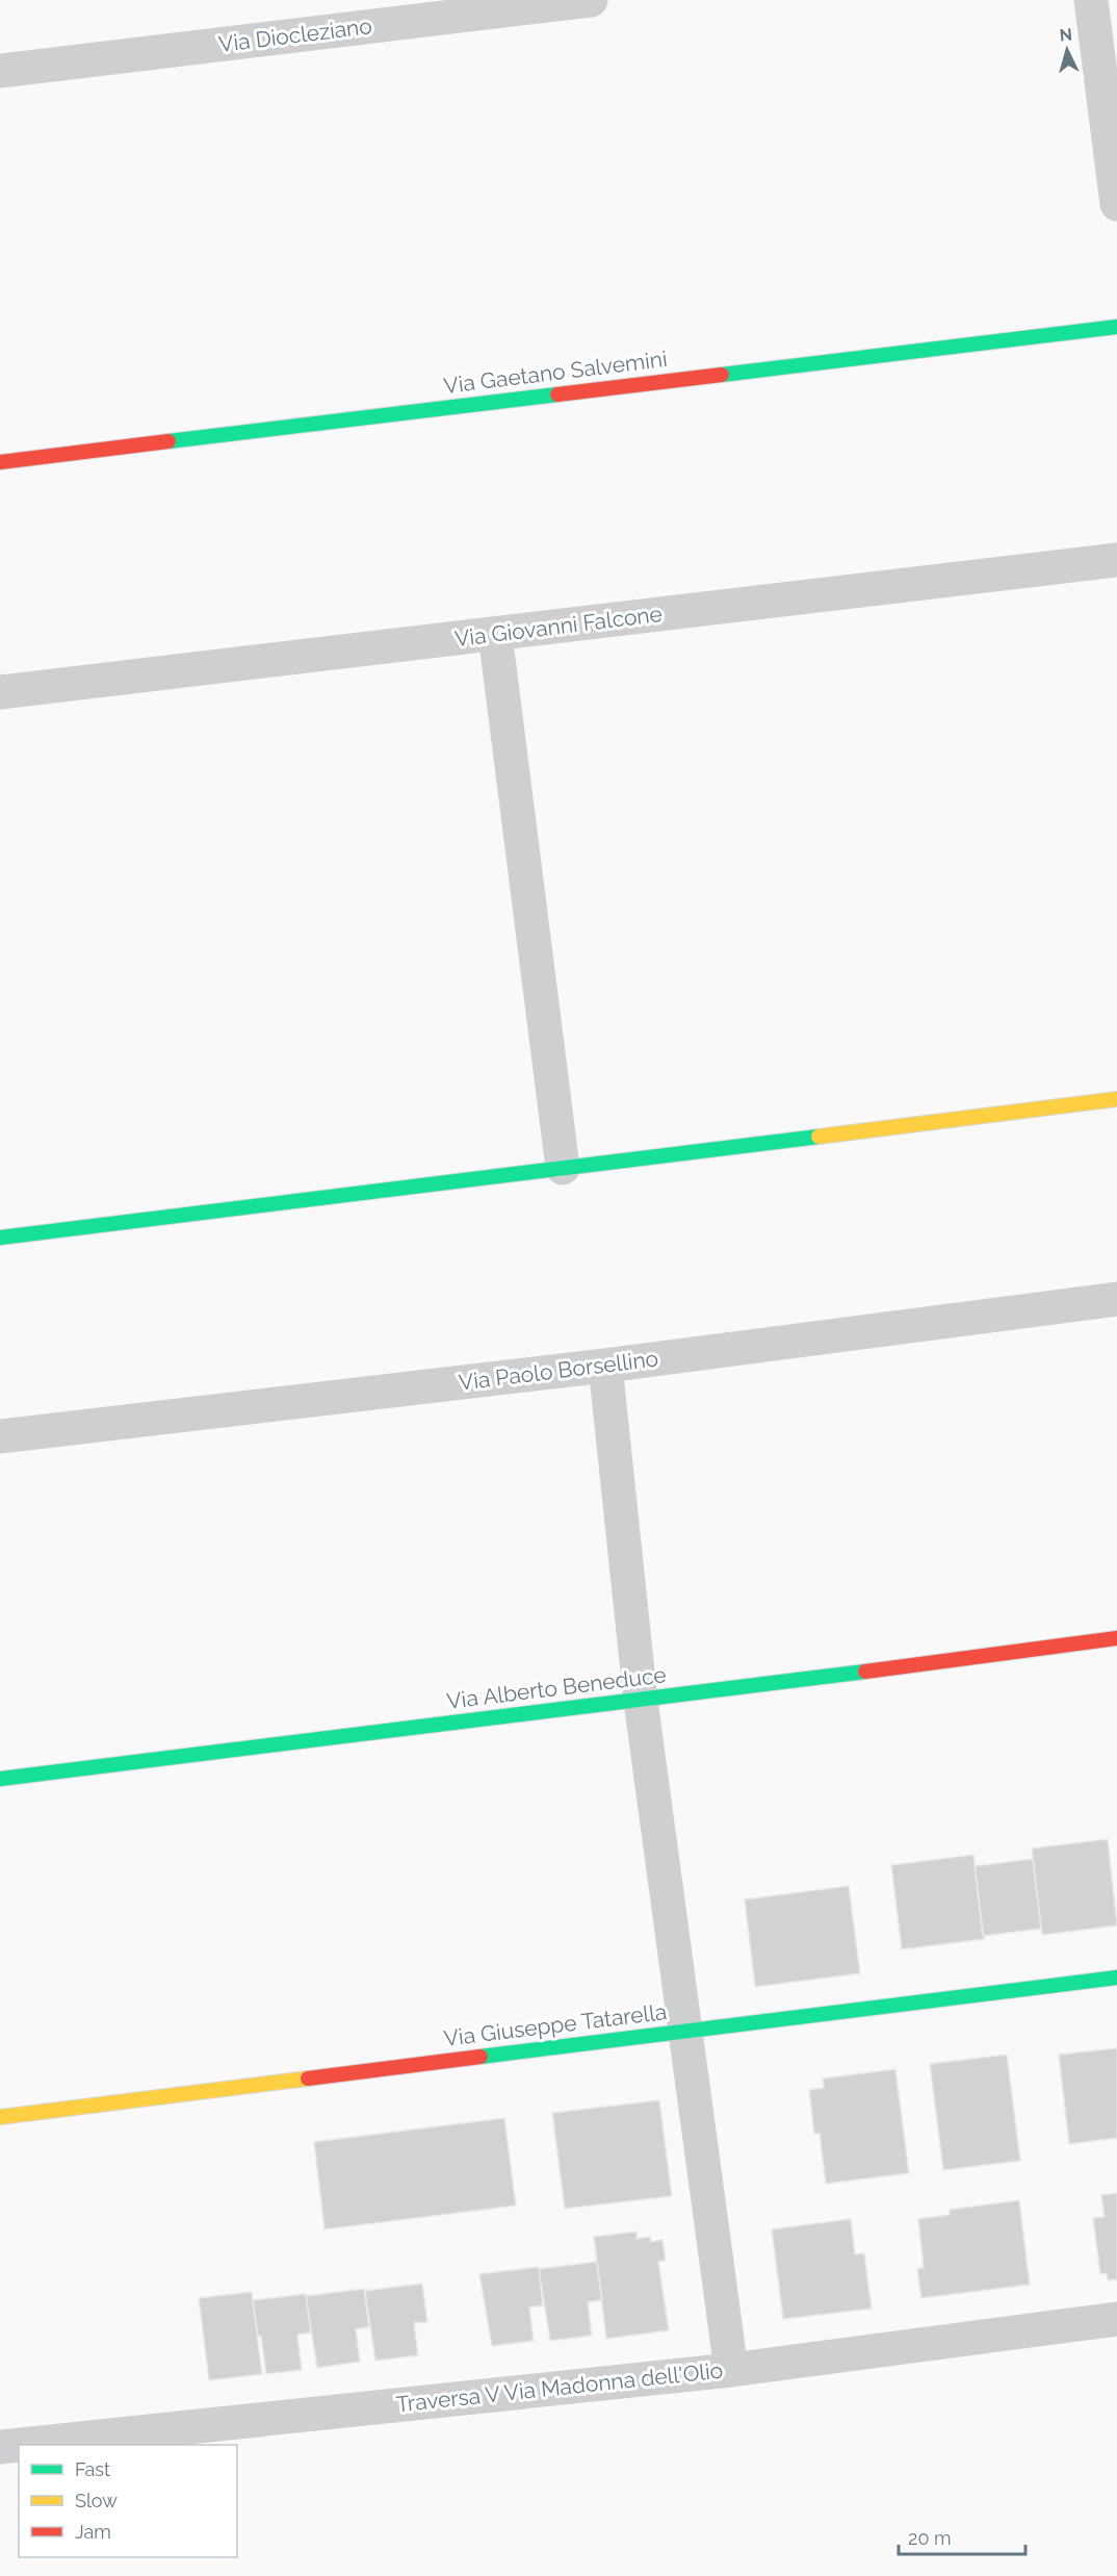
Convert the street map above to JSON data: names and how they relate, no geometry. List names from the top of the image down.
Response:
{
  "streets": {
    "street": [
      "Via Diocleziano",
      "Via Gaetano Salvemini",
      "Via Giovanni Falcone",
      "Via Paolo Borsellino",
      "Via Alberto Beneduce",
      "Via Giuseppe Tatarella",
      "Traversa V Via Madonna dell'Olio"
    ]
  },
  "legend": ["Fast", "Slow", "Jam"],
  "scale_bar": "20 m",
  "north": "top"
}
